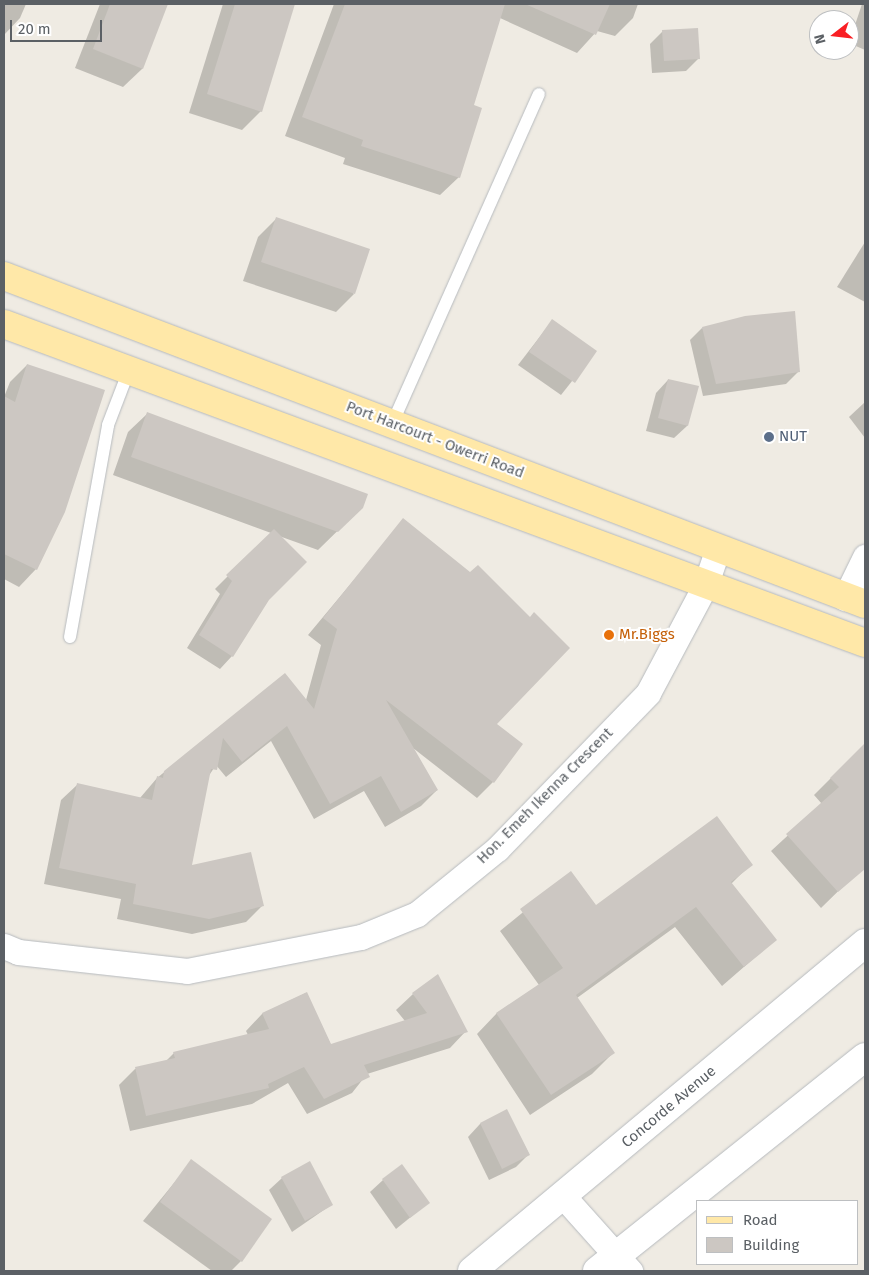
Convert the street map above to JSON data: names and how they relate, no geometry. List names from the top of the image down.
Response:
{
  "streets": {
    "main road": ["Port Harcourt - Owerri Road"],
    "street": ["Hon. Emeh Ikenna Crescent", "Concorde Avenue"]
  },
  "crossings": [
    ["Port Harcourt - Owerri Road", "Hon. Emeh Ikenna Crescent"]
  ],
  "places": ["NUT", "Mr.Biggs"],
  "legend": ["Road", "Building"],
  "scale_bar": "20 m",
  "north": "left"
}
